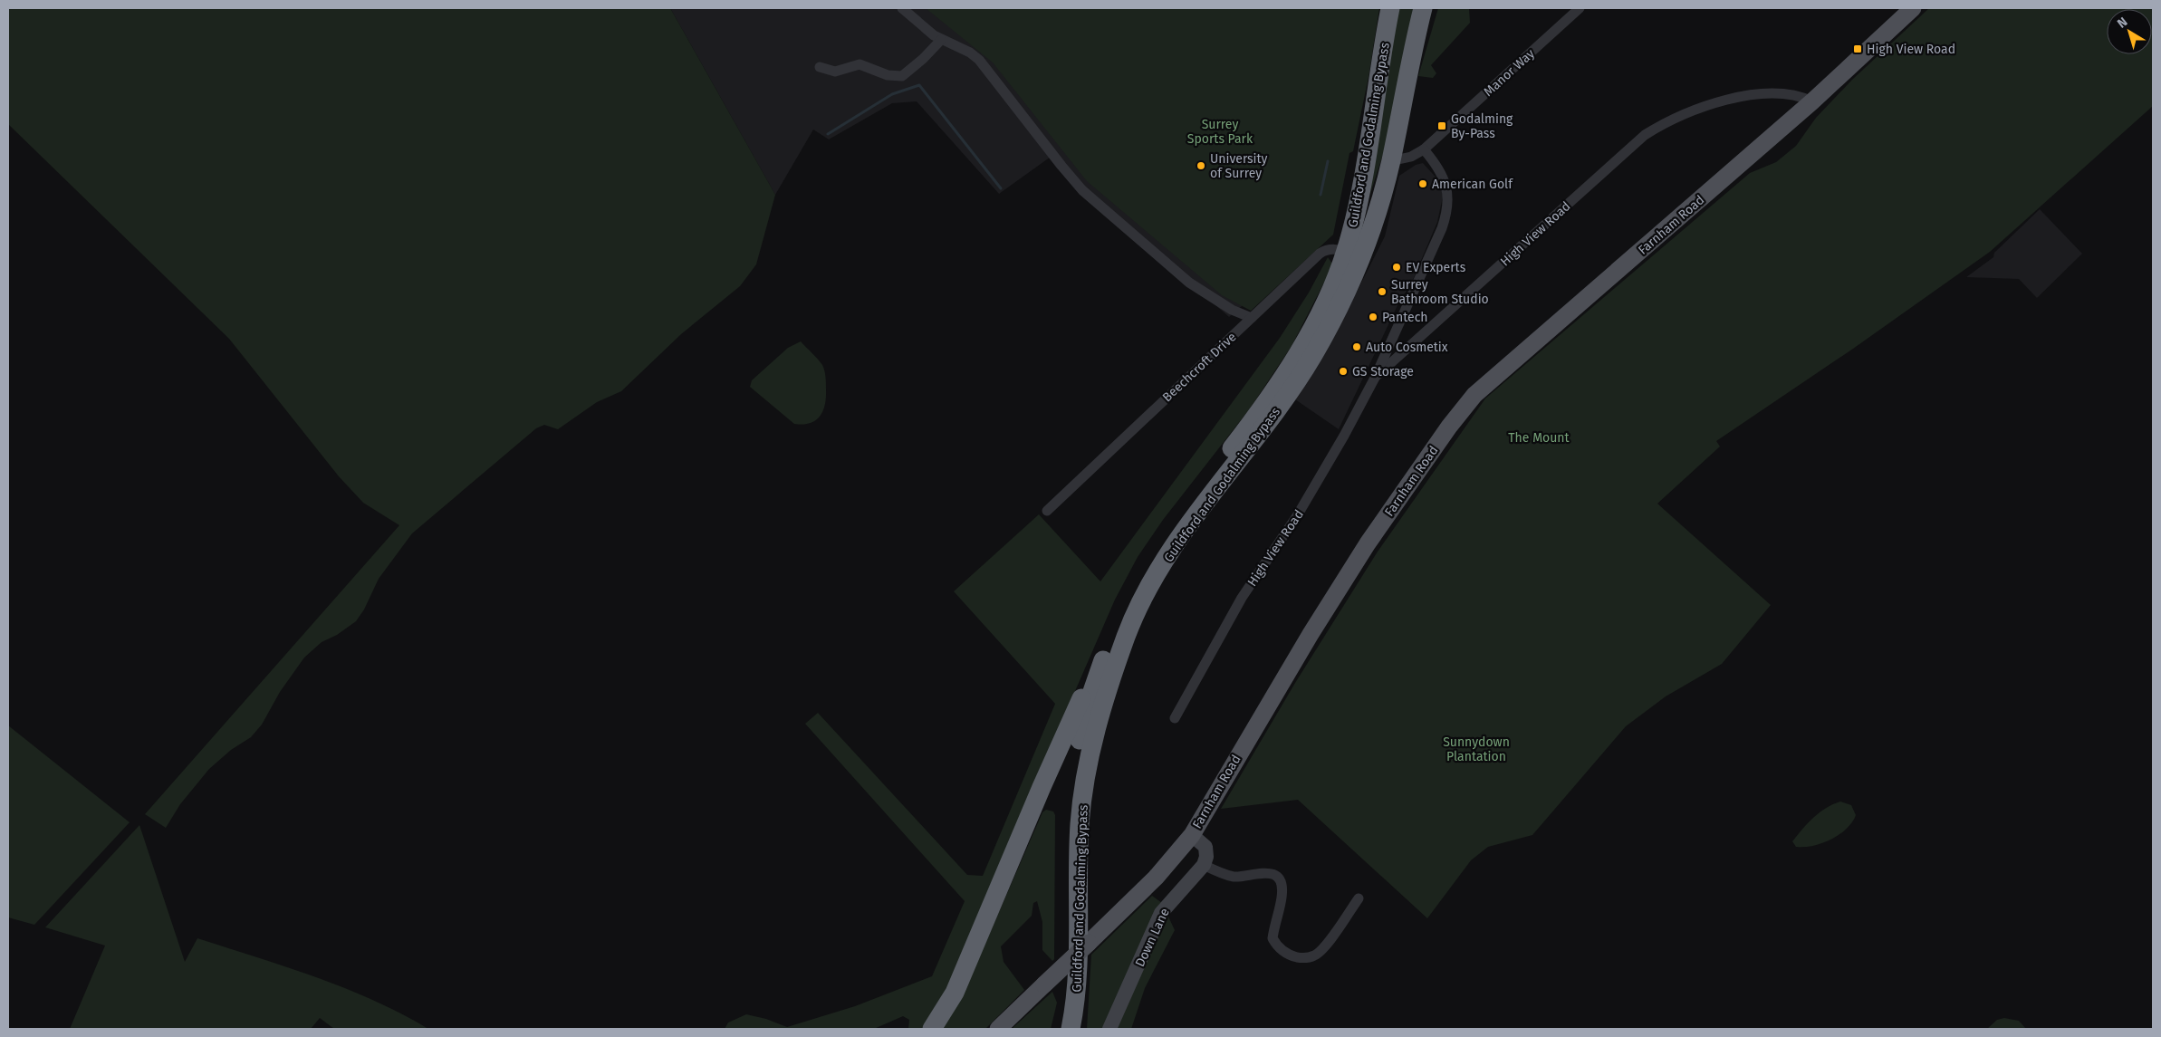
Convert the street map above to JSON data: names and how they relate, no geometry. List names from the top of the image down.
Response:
{
  "streets": {
    "highway": ["Guildford and Godalming Bypass"],
    "main road": ["Farnham Road"],
    "street": [
      "Manor Way",
      "High View Road",
      "Beechcroft Drive",
      "Down Lane"
    ]
  },
  "crossings": [
    ["Manor Way", "Guildford and Godalming Bypass"],
    ["Manor Way", "High View Road"],
    ["Guildford and Godalming Bypass", "Beechcroft Drive"],
    ["Farnham Road", "High View Road"]
  ],
  "parks": ["Surrey Sports Park", "The Mount", "Sunnydown Plantation"],
  "places": {
    "transit": ["High View Road", "Godalming By-Pass"],
    "other": [
      "University of Surrey",
      "American Golf",
      "EV Experts",
      "Surrey Bathroom Studio",
      "Pantech",
      "Auto Cosmetix",
      "GS Storage"
    ]
  },
  "north": "top left"
}
